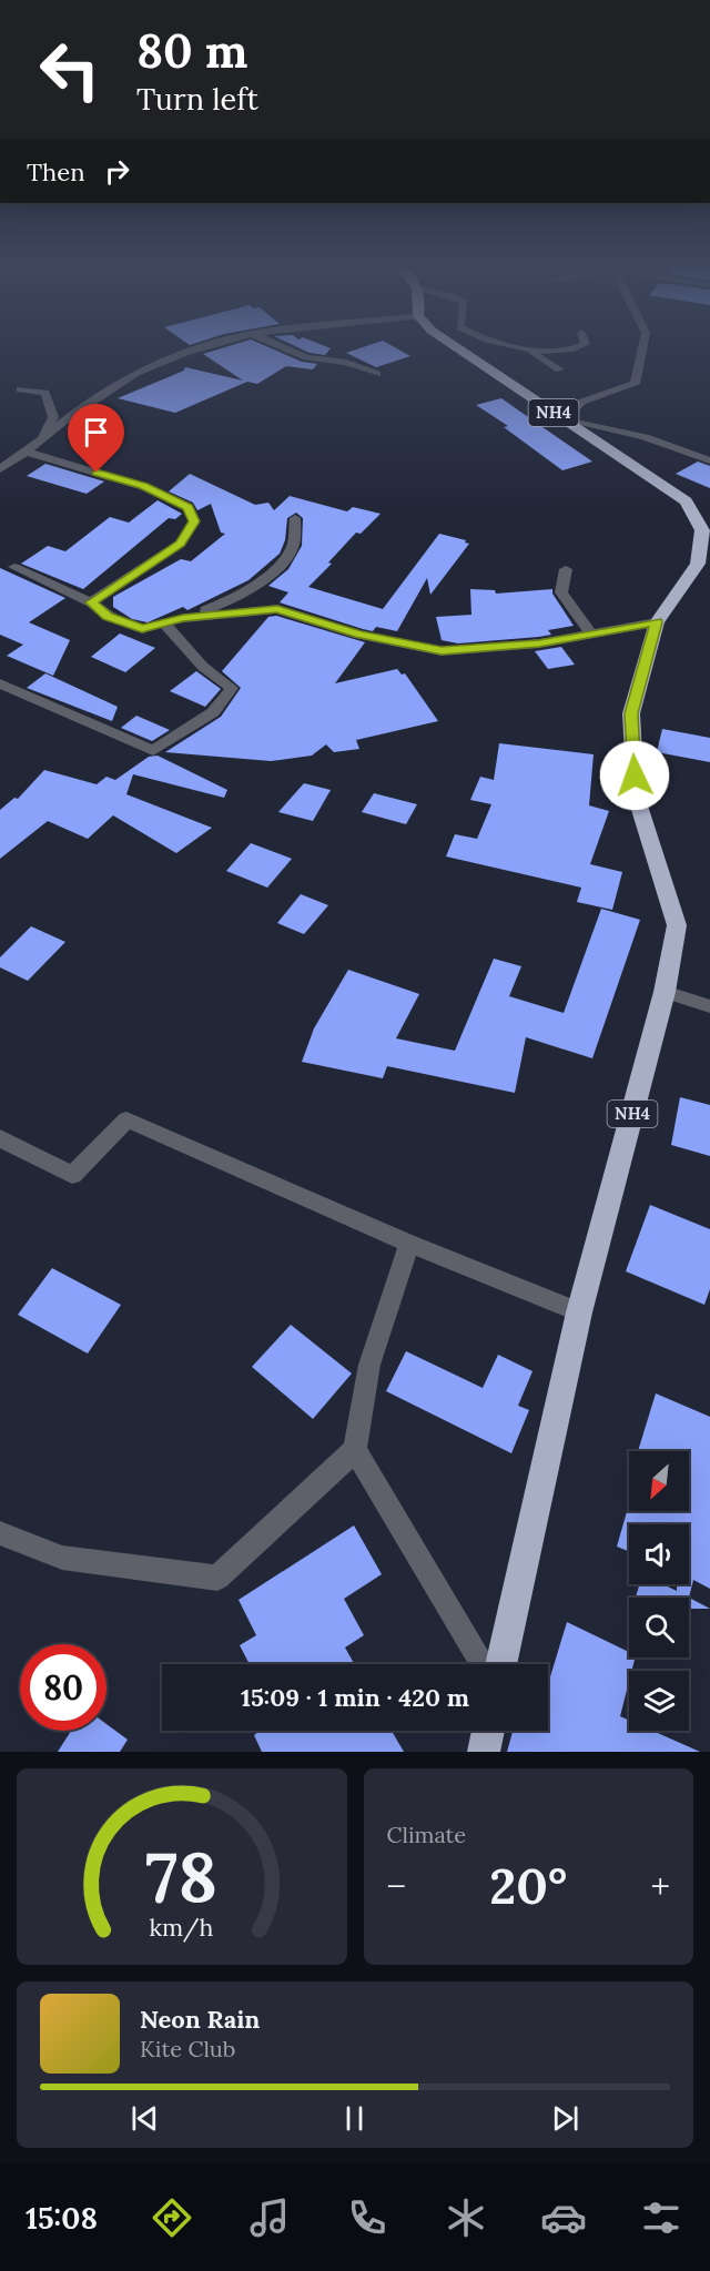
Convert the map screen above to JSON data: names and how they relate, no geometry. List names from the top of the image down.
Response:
{
  "streets": {
    "highway": ["NH4"]
  },
  "north": "bottom left",
  "page": {
    "turn": ["80 m", "Turn left"],
    "then": "Then",
    "limit": "80",
    "trip": "15:09 · 1 min · 420 m",
    "tile": "Climate",
    "heat": ["−", "20°", "+"],
    "song": ["Neon Rain", "Kite Club"],
    "tabs": "15:08",
    "gauge": ["78", "km/h"]
  }
}
